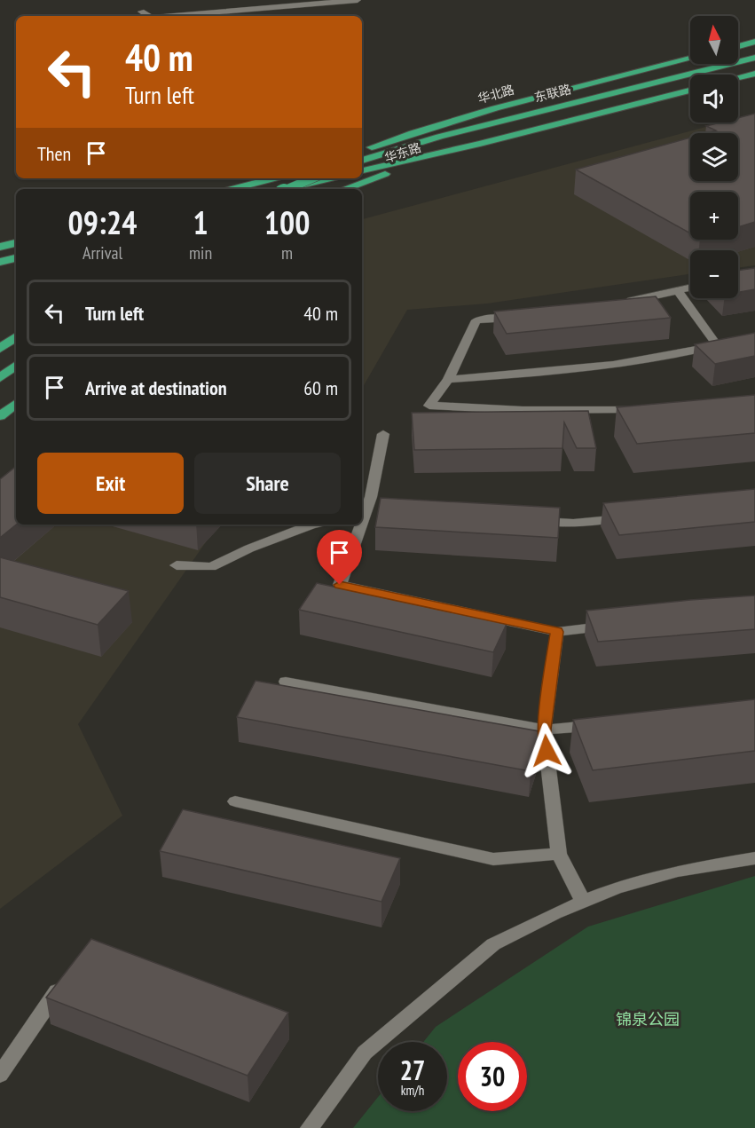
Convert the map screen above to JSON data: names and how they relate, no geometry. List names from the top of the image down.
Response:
{
  "streets": {
    "highway": ["东联路", "华北路", "华东路"]
  },
  "parks": ["锦泉公园"],
  "north": "top",
  "page": {
    "map_buttons": ["+", "−"],
    "turn": ["40 m", "Turn left"],
    "then": "Then",
    "eta": [
      "09:24",
      "Arrival",
      "1",
      "min",
      "100",
      "m"
    ],
    "list": [
      {
        "name": "Turn left",
        "value": "40 m"
      },
      {
        "name": "Arrive at destination",
        "value": "60 m"
      }
    ],
    "buttons": ["Exit", "Share"],
    "speed": "27 km/h",
    "limit": "30"
  }
}
